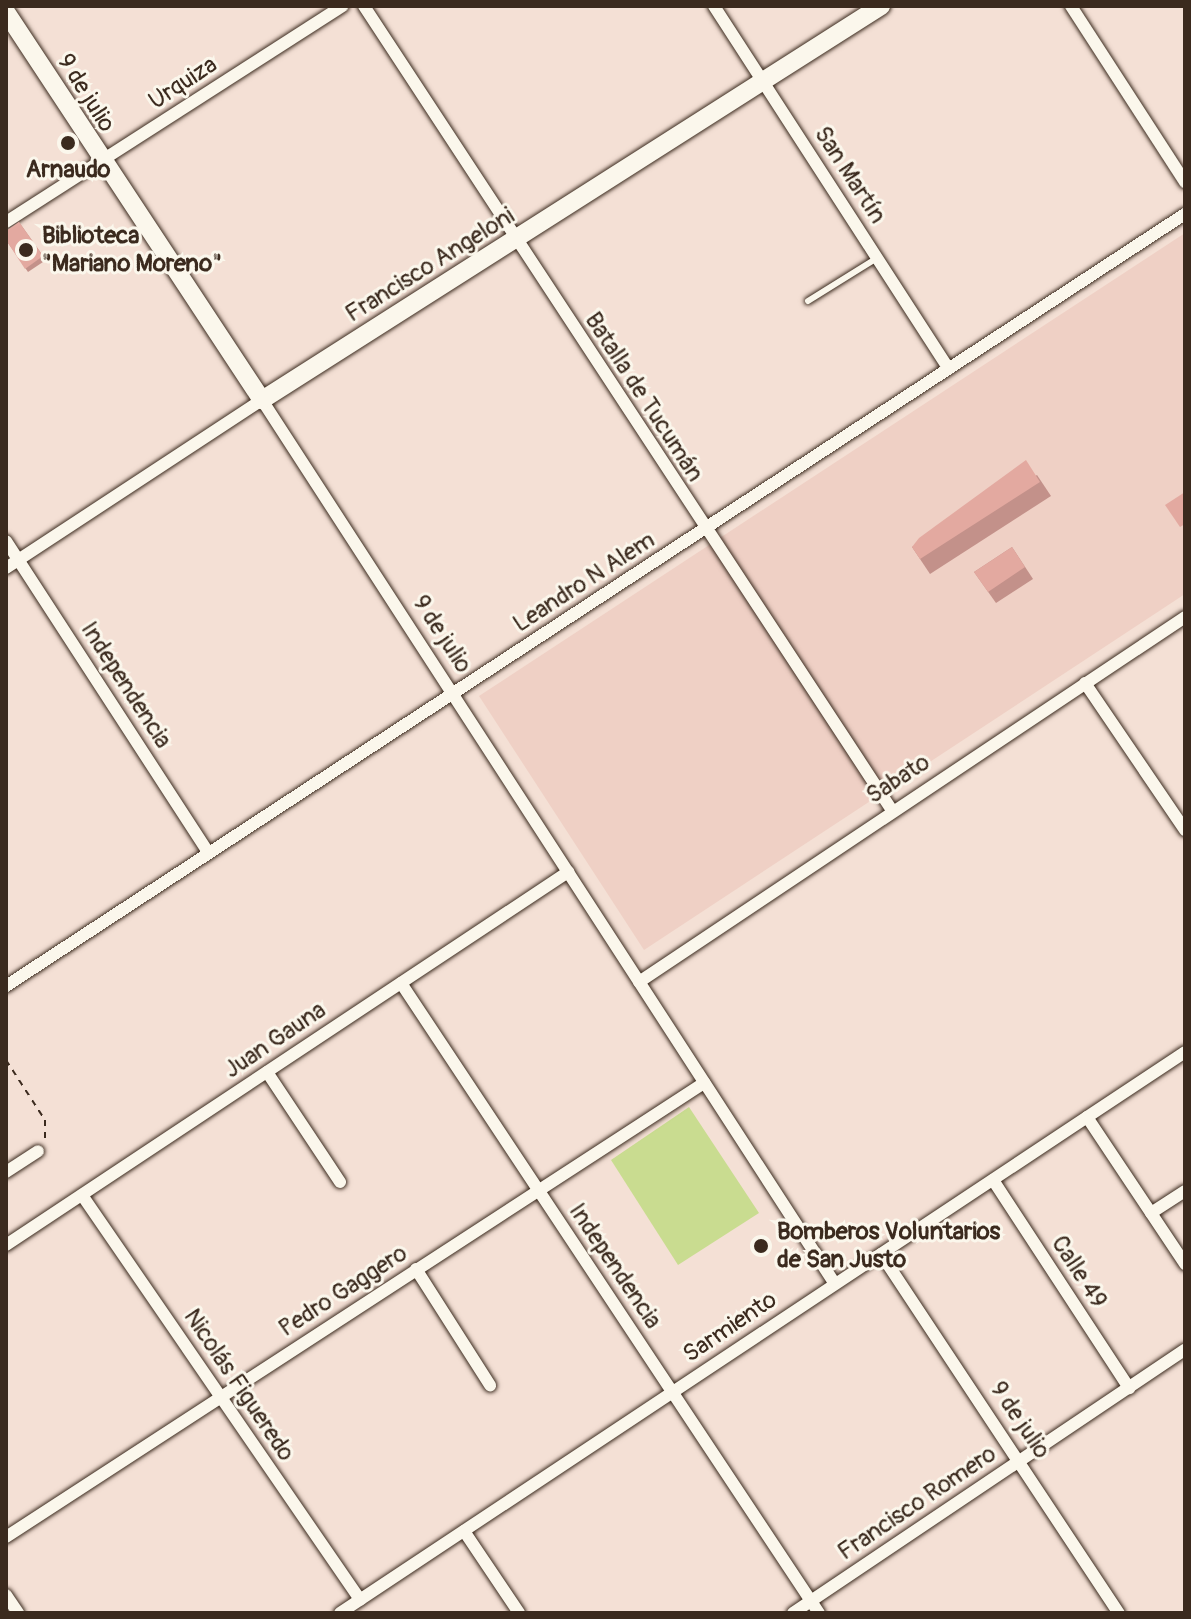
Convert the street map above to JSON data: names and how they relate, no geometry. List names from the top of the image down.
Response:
{
  "streets": {
    "main road": ["9 de julio", "Francisco Angeloni"],
    "street": [
      "Urquiza",
      "San Martín",
      "Batalla de Tucumán",
      "Leandro N Alem",
      "Independencia",
      "Sabato",
      "Juan Gauna",
      "Calle 49",
      "Pedro Gaggero",
      "Sarmiento",
      "Nicolás Figueredo",
      "Francisco Romero"
    ]
  },
  "crossings": [
    ["Urquiza", "9 de julio"],
    ["9 de julio", "Francisco Angeloni"],
    ["9 de julio", "Leandro N Alem"],
    ["9 de julio", "Sabato"],
    ["9 de julio", "Juan Gauna"],
    ["9 de julio", "Pedro Gaggero"],
    ["9 de julio", "Sarmiento"],
    ["9 de julio", "Francisco Romero"],
    ["San Martín", "Francisco Angeloni"],
    ["San Martín", "Leandro N Alem"],
    ["Francisco Angeloni", "Batalla de Tucumán"],
    ["Francisco Angeloni", "Independencia"],
    ["Batalla de Tucumán", "Leandro N Alem"],
    ["Batalla de Tucumán", "Sabato"],
    ["Leandro N Alem", "Independencia"],
    ["Independencia", "Juan Gauna"],
    ["Independencia", "Pedro Gaggero"],
    ["Independencia", "Sarmiento"],
    ["Independencia", "Francisco Romero"],
    ["Juan Gauna", "Nicolás Figueredo"],
    ["Calle 49", "Sarmiento"],
    ["Calle 49", "Francisco Romero"],
    ["Pedro Gaggero", "Nicolás Figueredo"],
    ["Sarmiento", "Nicolás Figueredo"]
  ],
  "places": ["Arnaudo", "Biblioteca \"Mariano Moreno\"", "Bomberos Voluntarios de San Justo"]
}
